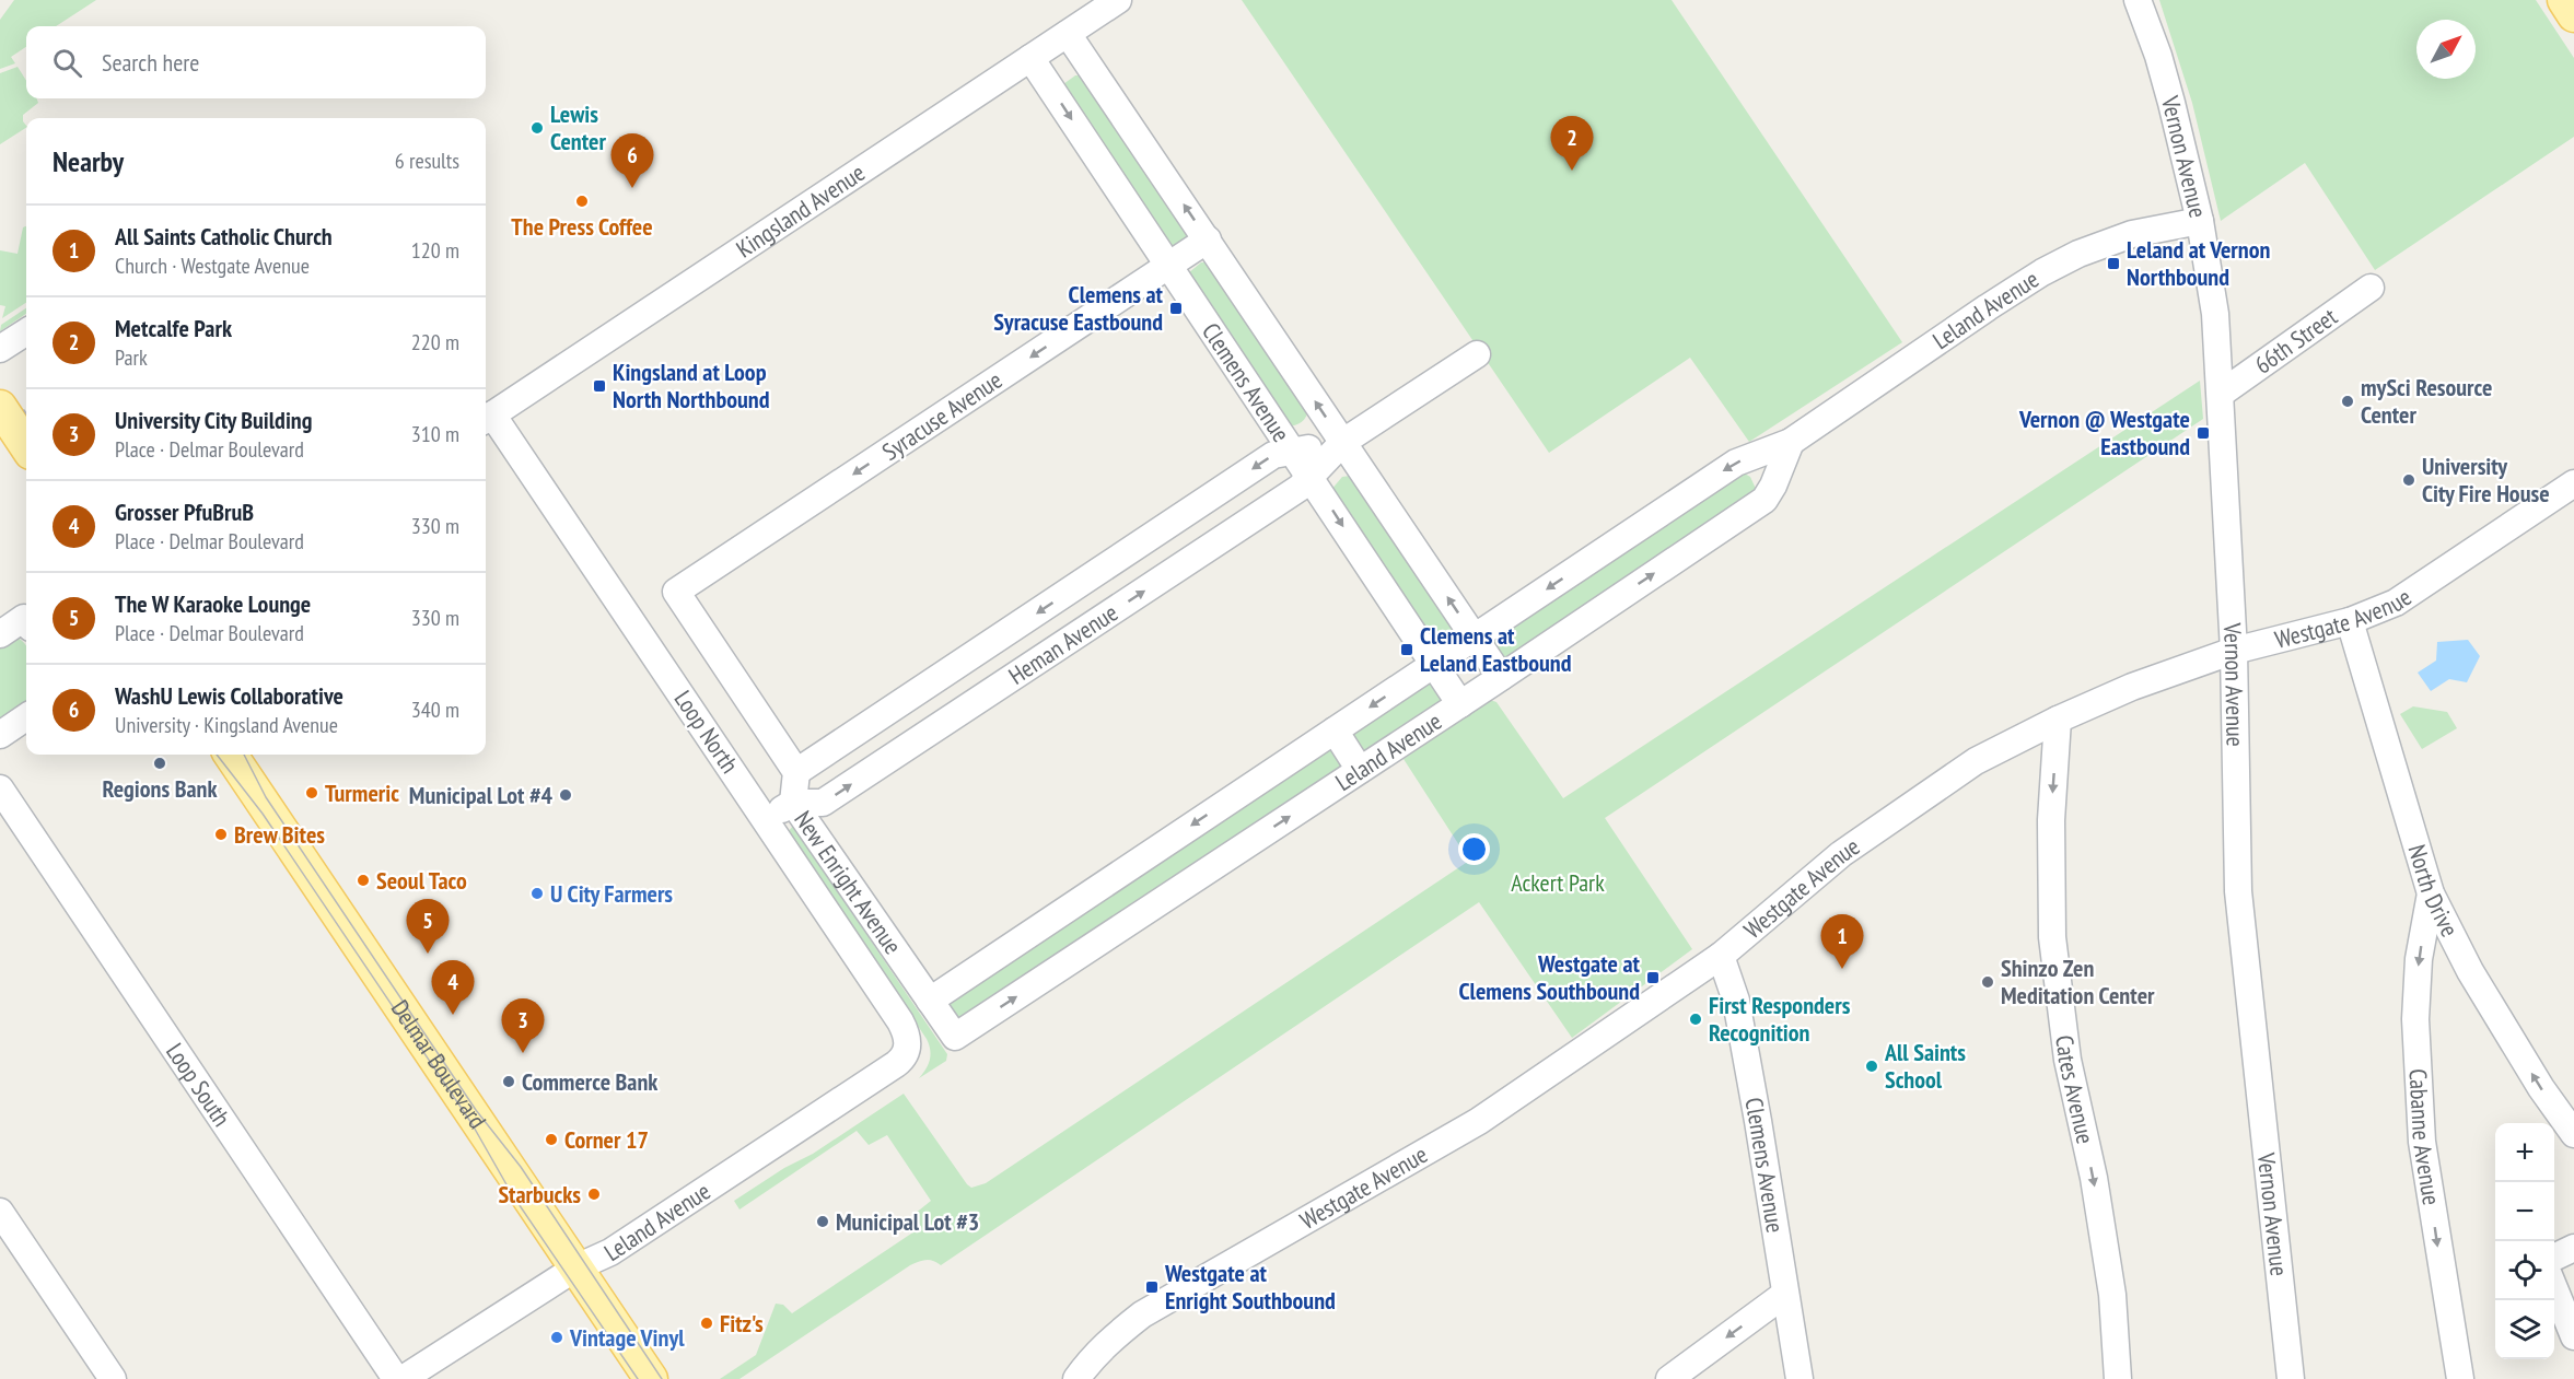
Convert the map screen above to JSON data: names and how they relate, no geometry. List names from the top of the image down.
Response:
{
  "streets": {
    "main road": ["Delmar Boulevard"],
    "street": [
      "Vernon Avenue",
      "Kingsland Avenue",
      "Leland Avenue",
      "66th Street",
      "Clemens Avenue",
      "Syracuse Avenue",
      "Westgate Avenue",
      "Heman Avenue",
      "Loop North",
      "New Enright Avenue",
      "North Drive",
      "Loop South",
      "Cates Avenue",
      "Cabanne Avenue"
    ]
  },
  "crossings": [
    ["Vernon Avenue", "Leland Avenue"],
    ["Vernon Avenue", "66th Street"],
    ["Vernon Avenue", "Westgate Avenue"],
    ["Kingsland Avenue", "Clemens Avenue"],
    ["Kingsland Avenue", "Loop North"],
    ["Leland Avenue", "Clemens Avenue"],
    ["Leland Avenue", "Loop North"],
    ["Leland Avenue", "New Enright Avenue"],
    ["Leland Avenue", "Delmar Boulevard"],
    ["Clemens Avenue", "Syracuse Avenue"],
    ["Clemens Avenue", "Westgate Avenue"],
    ["Clemens Avenue", "Heman Avenue"],
    ["Syracuse Avenue", "New Enright Avenue"],
    ["Westgate Avenue", "North Drive"],
    ["Westgate Avenue", "Cates Avenue"],
    ["Heman Avenue", "Loop North"],
    ["Heman Avenue", "New Enright Avenue"],
    ["North Drive", "Cabanne Avenue"]
  ],
  "one_way": [
    "Syracuse Avenue",
    "North Drive",
    "Cates Avenue",
    "Cabanne Avenue"
  ],
  "parks": ["Ackert Park"],
  "places": {
    "other": [
      "Lewis Center",
      "The Press Coffee",
      "mySci Resource Center",
      "University City Fire House",
      "Regions Bank",
      "Turmeric",
      "Municipal Lot #4",
      "Brew Bites",
      "Seoul Taco",
      "U City Farmers",
      "Shinzo Zen Meditation Center",
      "First Responders Recognition",
      "All Saints School",
      "Commerce Bank",
      "Corner 17",
      "Starbucks",
      "Municipal Lot #3",
      "Fitz's",
      "Vintage Vinyl"
    ],
    "transit": [
      "Leland at Vernon Northbound",
      "Clemens at Syracuse Eastbound",
      "Kingsland at Loop North Northbound",
      "Vernon @ Westgate Eastbound",
      "Clemens at Leland Eastbound",
      "Westgate at Clemens Southbound",
      "Westgate at Enright Southbound"
    ]
  },
  "north": "top right",
  "page": {
    "search": "Search here",
    "pins": [
      "2",
      "6",
      "5",
      "1",
      "4",
      "3"
    ],
    "heading": ["Nearby", "6 results"],
    "list": [
      {
        "mark": "1",
        "name": "All Saints Catholic Church",
        "note": "Church · Westgate Avenue",
        "value": "120 m"
      },
      {
        "mark": "2",
        "name": "Metcalfe Park",
        "note": "Park",
        "value": "220 m"
      },
      {
        "mark": "3",
        "name": "University City Building",
        "note": "Place · Delmar Boulevard",
        "value": "310 m"
      },
      {
        "mark": "4",
        "name": "Grosser PfuBruB",
        "note": "Place · Delmar Boulevard",
        "value": "330 m"
      },
      {
        "mark": "5",
        "name": "The W Karaoke Lounge",
        "note": "Place · Delmar Boulevard",
        "value": "330 m"
      },
      {
        "mark": "6",
        "name": "WashU Lewis Collaborative",
        "note": "University · Kingsland Avenue",
        "value": "340 m"
      }
    ],
    "map_buttons": ["+", "−"]
  }
}
